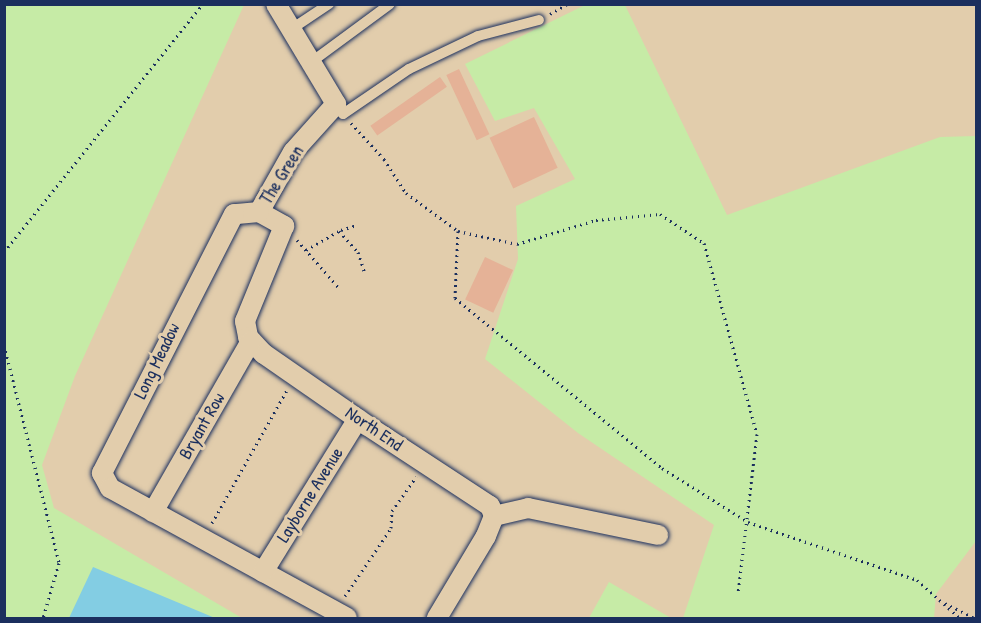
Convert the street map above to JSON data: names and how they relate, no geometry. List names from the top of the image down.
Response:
{
  "streets": {
    "street": [
      "The Green",
      "Long Meadow",
      "Bryant Row",
      "North End",
      "Layborne Avenue"
    ]
  },
  "crossings": [
    ["The Green", "Long Meadow"],
    ["The Green", "Bryant Row"],
    ["The Green", "North End"],
    ["Long Meadow", "Bryant Row"],
    ["Bryant Row", "North End"],
    ["North End", "Layborne Avenue"]
  ]
}
